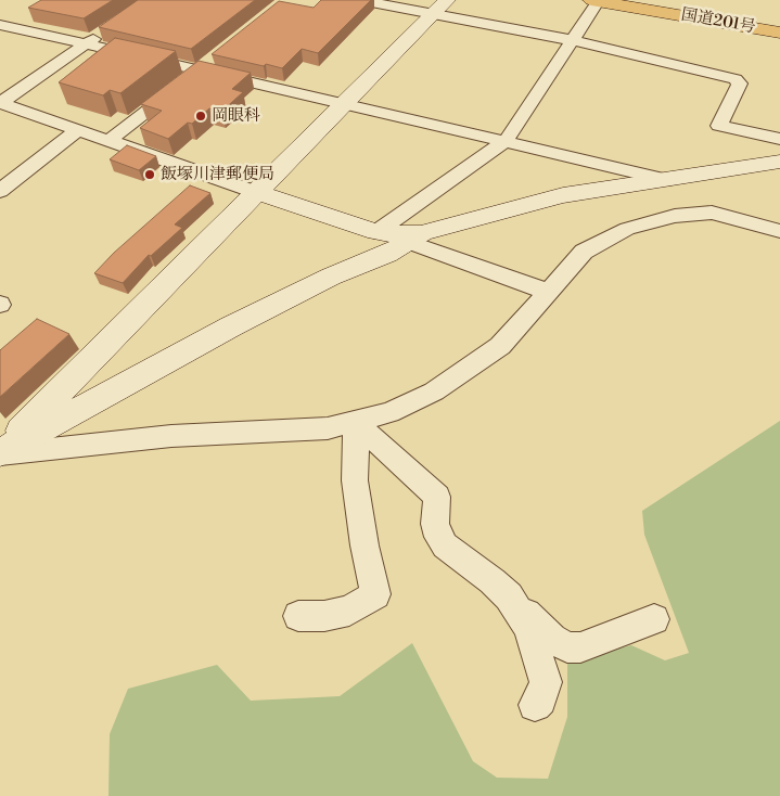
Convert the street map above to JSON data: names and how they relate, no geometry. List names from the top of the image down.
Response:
{
  "streets": {
    "highway": ["国道201号"]
  },
  "places": ["岡眼科", "飯塚川津郵便局"]
}
